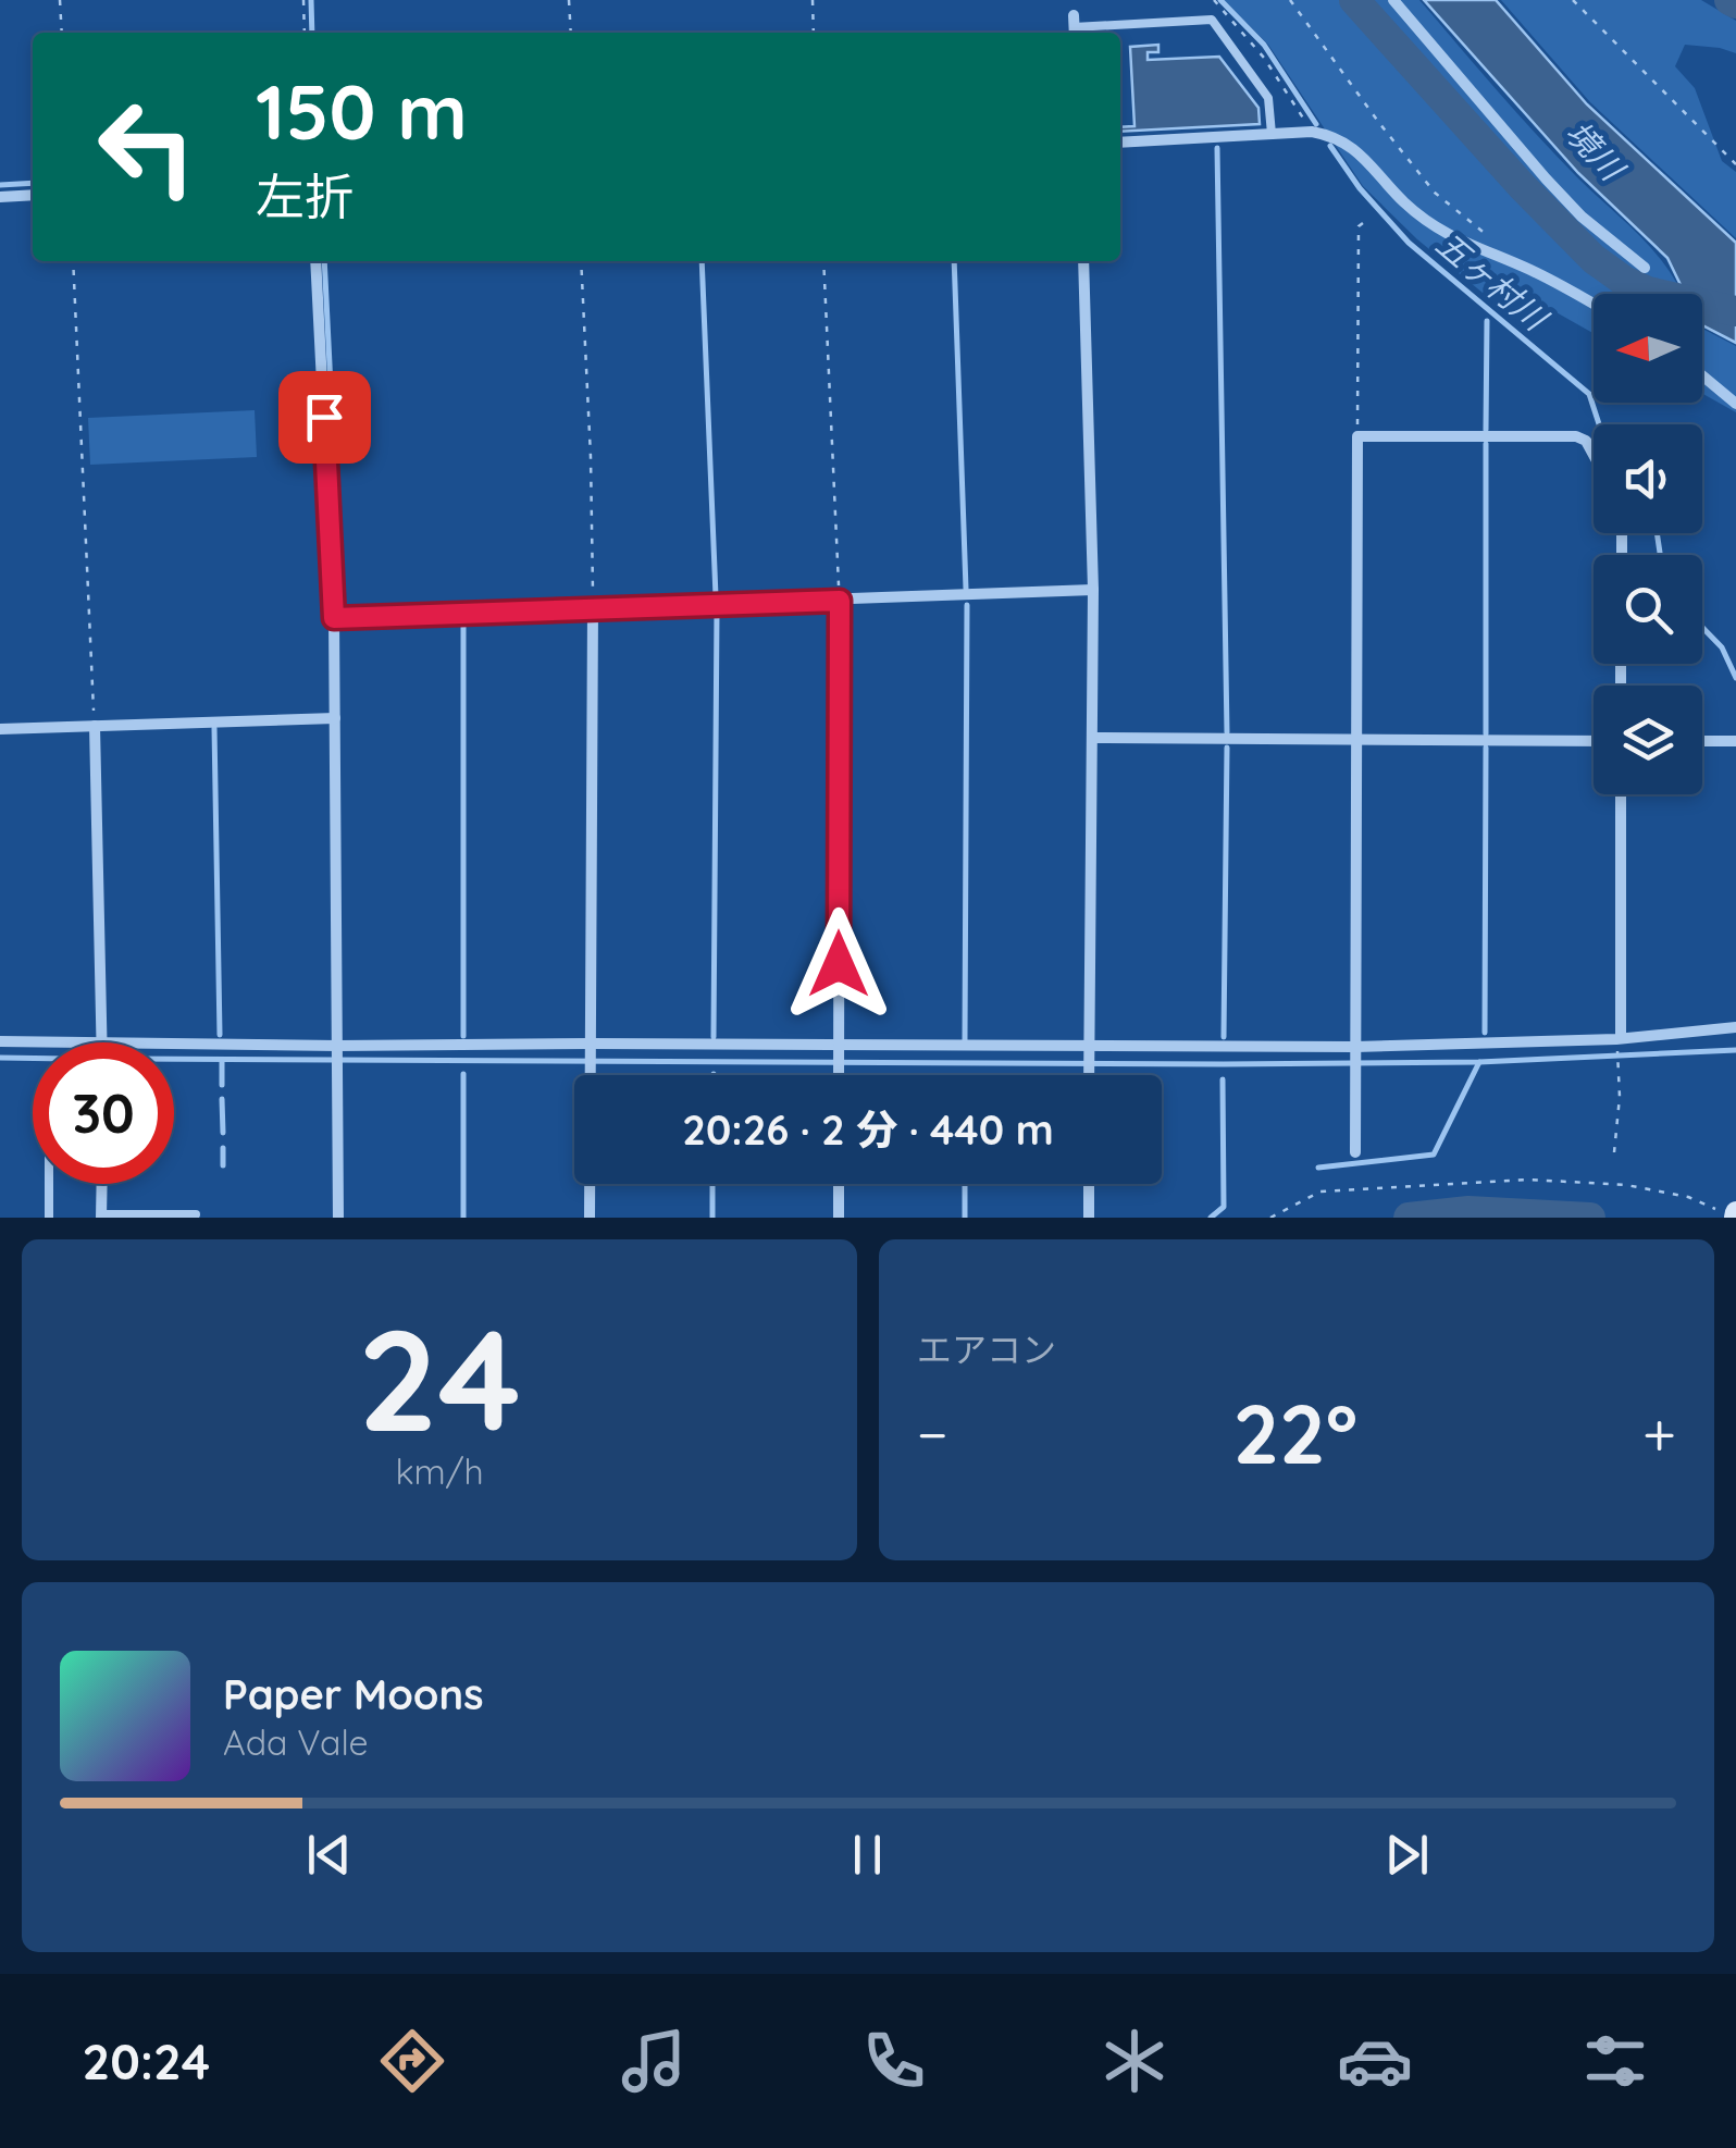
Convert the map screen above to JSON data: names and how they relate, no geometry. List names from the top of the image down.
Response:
{
  "water": ["境川", "五ヶ村川"],
  "north": "left",
  "page": {
    "turn": ["150 m", "左折"],
    "limit": "30",
    "trip": "20:26 · 2 分 · 440 m",
    "tile": [
      ["24", "km/h"],
      "エアコン"
    ],
    "heat": ["−", "22°", "+"],
    "song": ["Paper Moons", "Ada Vale"],
    "tabs": "20:24"
  }
}
